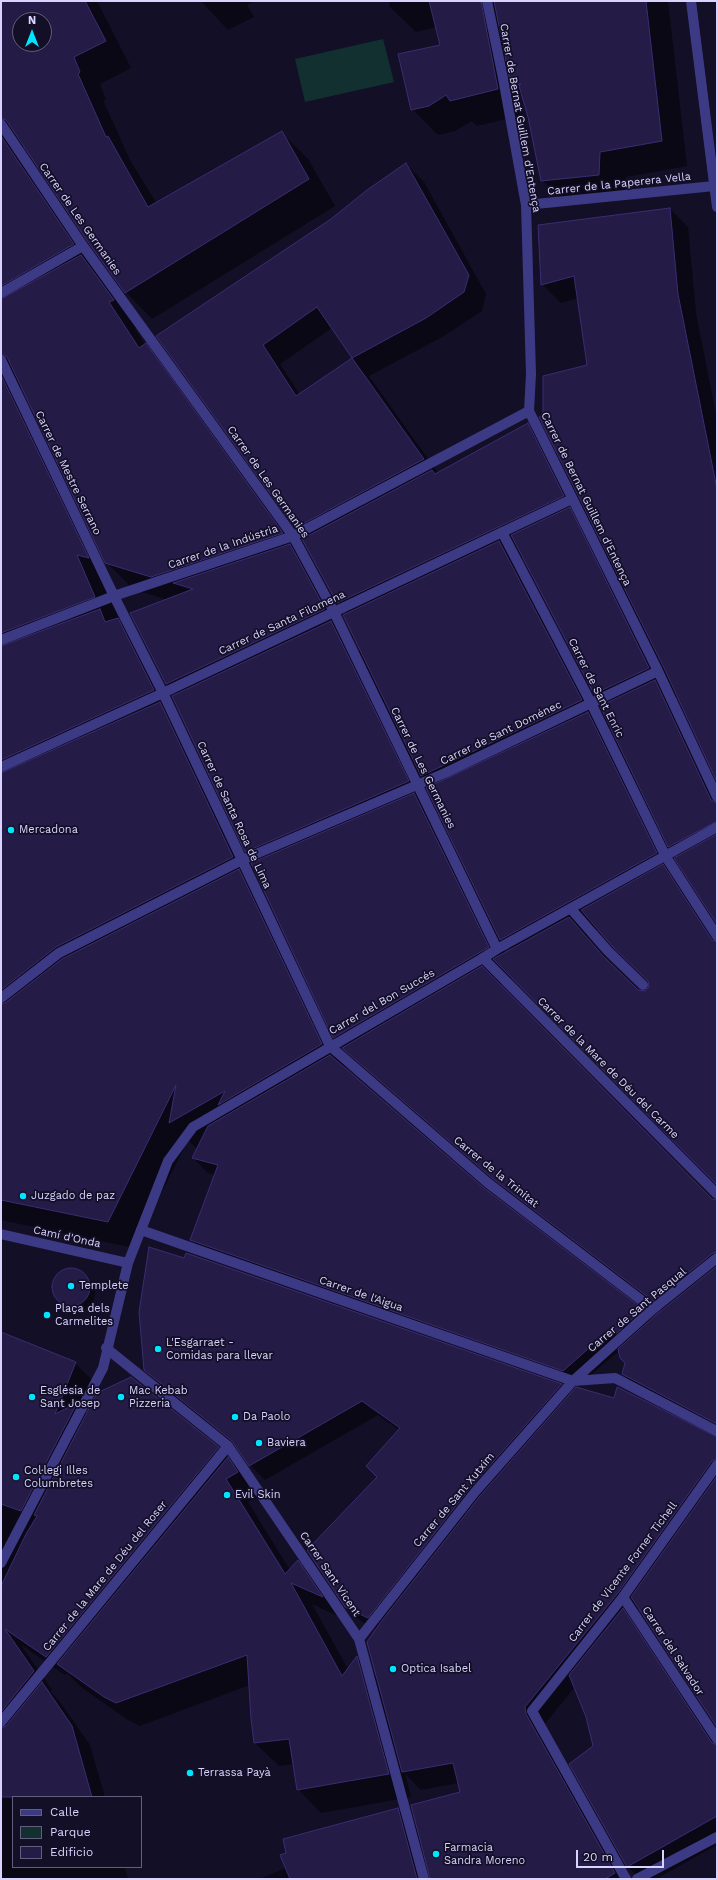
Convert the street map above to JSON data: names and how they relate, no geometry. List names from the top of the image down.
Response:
{
  "streets": {
    "street": [
      "Carrer de Bernat Guillem d'Entença",
      "Carrer de la Paperera Vella",
      "Carrer de Les Germanies",
      "Carrer de Mestre Serrano",
      "Carrer de la Indústria",
      "Carrer de Santa Filomena",
      "Carrer de Sant Enric",
      "Carrer de Sant Doménec",
      "Carrer de Santa Rosa de Lima",
      "Carrer del Bon Succés",
      "Carrer de la Mare de Déu del Carme",
      "Carrer de la Trinitat",
      "Camí d'Onda",
      "Carrer de l'Aigua",
      "Carrer de Sant Pasqual",
      "Carrer de Sant Xutxim",
      "Carrer de Vicente Forner Tichell",
      "Carrer Sant Vicent",
      "Carrer de la Mare de Déu del Roser",
      "Carrer del Salvador"
    ]
  },
  "crossings": [
    ["Carrer de Bernat Guillem d'Entença", "Carrer de la Paperera Vella"],
    ["Carrer de Bernat Guillem d'Entença", "Carrer de la Indústria"],
    ["Carrer de Bernat Guillem d'Entença", "Carrer de Santa Filomena"],
    ["Carrer de Bernat Guillem d'Entença", "Carrer de Sant Doménec"],
    ["Carrer de Les Germanies", "Carrer de la Indústria"],
    ["Carrer de Les Germanies", "Carrer de Santa Filomena"],
    ["Carrer de Les Germanies", "Carrer de Sant Doménec"],
    ["Carrer de Les Germanies", "Carrer del Bon Succés"],
    ["Carrer de Mestre Serrano", "Carrer de la Indústria"],
    ["Carrer de Mestre Serrano", "Carrer de Santa Rosa de Lima"],
    ["Carrer de la Indústria", "Carrer de Santa Rosa de Lima"],
    ["Carrer de Santa Filomena", "Carrer de Sant Enric"],
    ["Carrer de Santa Filomena", "Carrer de Santa Rosa de Lima"],
    ["Carrer de Sant Enric", "Carrer de Sant Doménec"],
    ["Carrer de Sant Enric", "Carrer del Bon Succés"],
    ["Carrer de Sant Doménec", "Carrer de Santa Rosa de Lima"],
    ["Carrer de Santa Rosa de Lima", "Carrer del Bon Succés"],
    ["Carrer de Santa Rosa de Lima", "Carrer de la Trinitat"],
    ["Carrer del Bon Succés", "Carrer de la Mare de Déu del Carme"],
    ["Carrer del Bon Succés", "Carrer de la Trinitat"],
    ["Carrer del Bon Succés", "Camí d'Onda"],
    ["Carrer del Bon Succés", "Carrer de l'Aigua"],
    ["Carrer del Bon Succés", "Carrer Sant Vicent"],
    ["Carrer de la Trinitat", "Carrer de Sant Pasqual"],
    ["Carrer de l'Aigua", "Carrer de Sant Pasqual"],
    ["Carrer de l'Aigua", "Carrer de Sant Xutxim"],
    ["Carrer de Sant Pasqual", "Carrer de Sant Xutxim"],
    ["Carrer de Sant Xutxim", "Carrer Sant Vicent"],
    ["Carrer de Vicente Forner Tichell", "Carrer del Salvador"],
    ["Carrer Sant Vicent", "Carrer de la Mare de Déu del Roser"]
  ],
  "places": [
    "Mercadona",
    "Juzgado de paz",
    "Templete",
    "Plaça dels Carmelites",
    "L'Esgarraet - Comidas para llevar",
    "Església de Sant Josep",
    "Mac Kebab Pizzeria",
    "Da Paolo",
    "Baviera",
    "Col·legi Illes Columbretes",
    "Evil Skin",
    "Optica Isabel",
    "Terrassa Payà",
    "Farmacia Sandra Moreno"
  ],
  "legend": ["Calle", "Parque", "Edificio"],
  "scale_bar": "20 m",
  "north": "top"
}
